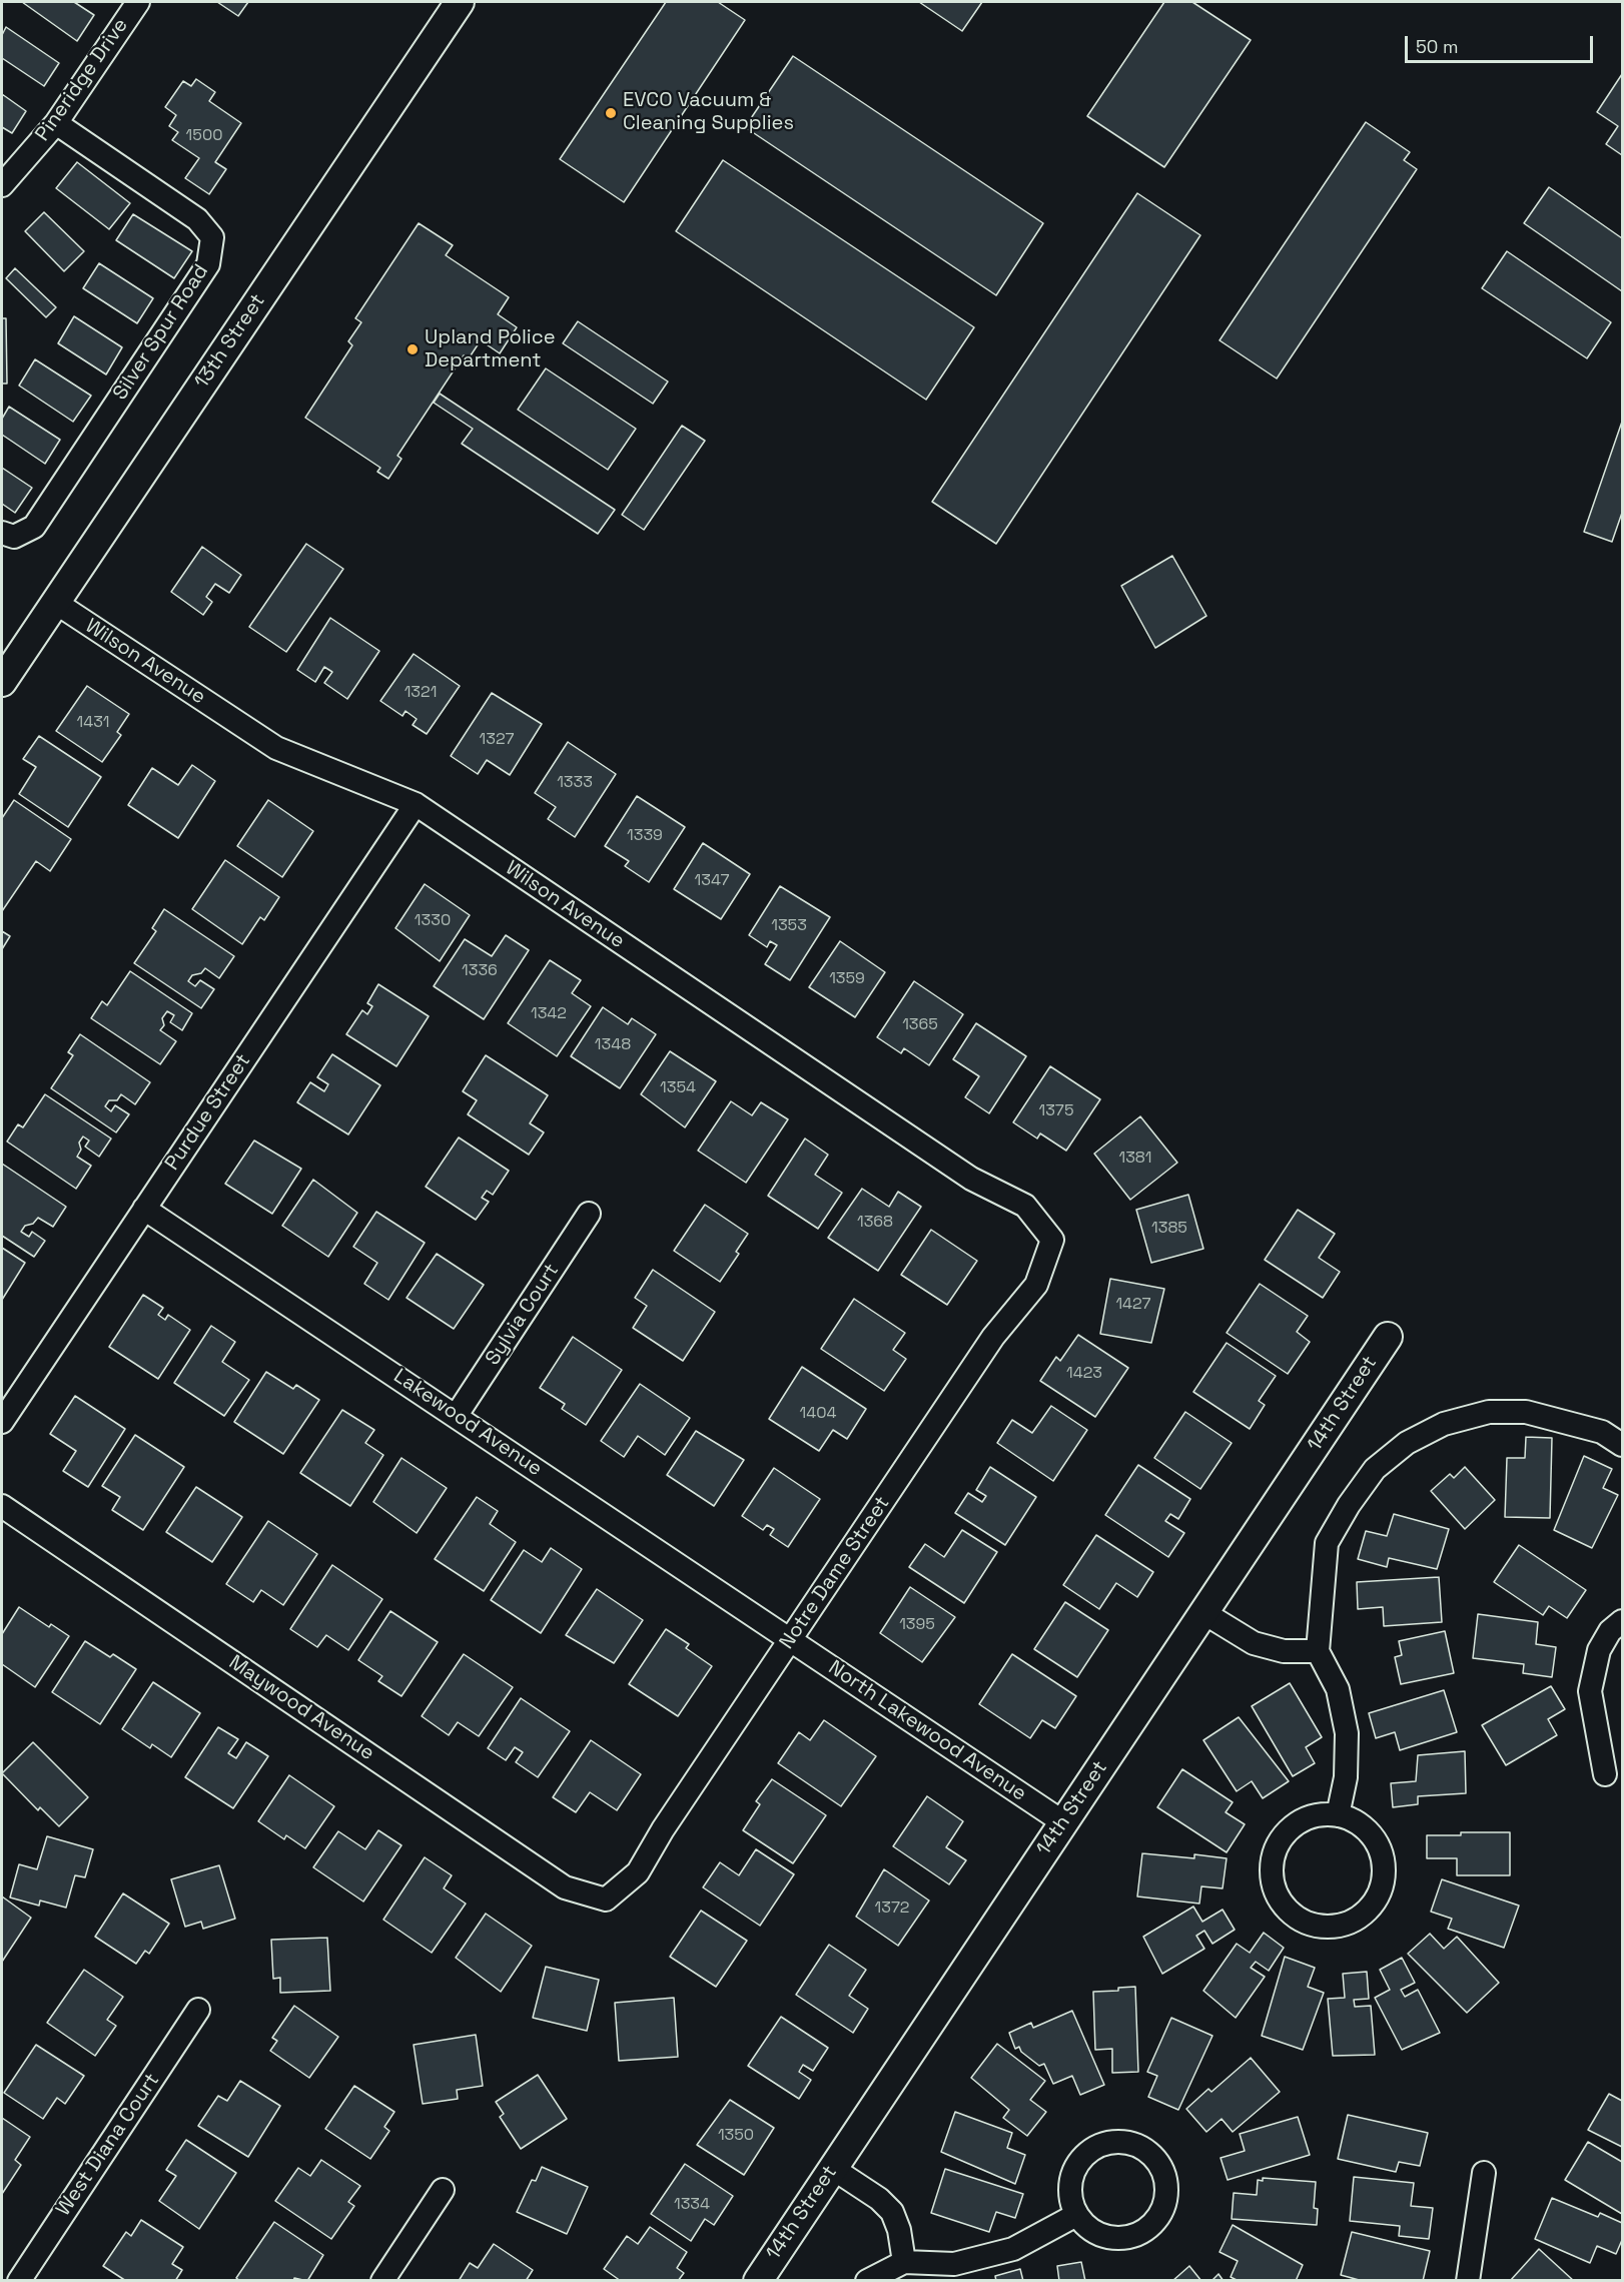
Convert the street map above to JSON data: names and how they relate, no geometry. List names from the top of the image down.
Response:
{
  "streets": {
    "street": [
      "Pineridge Drive",
      "Silver Spur Road",
      "13th Street",
      "Wilson Avenue",
      "Purdue Street",
      "Sylvia Court",
      "14th Street",
      "Lakewood Avenue",
      "Notre Dame Street",
      "Maywood Avenue",
      "North Lakewood Avenue",
      "West Diana Court"
    ]
  },
  "crossings": [
    ["Pineridge Drive", "Silver Spur Road"],
    ["13th Street", "Wilson Avenue"],
    ["Wilson Avenue", "Purdue Street"],
    ["Wilson Avenue", "Notre Dame Street"],
    ["Purdue Street", "Lakewood Avenue"],
    ["Sylvia Court", "Lakewood Avenue"],
    ["14th Street", "North Lakewood Avenue"],
    ["Lakewood Avenue", "Notre Dame Street"],
    ["Lakewood Avenue", "North Lakewood Avenue"],
    ["Notre Dame Street", "Maywood Avenue"],
    ["Notre Dame Street", "North Lakewood Avenue"]
  ],
  "places": ["EVCO Vacuum & Cleaning Supplies", "Upland Police Department"],
  "house_numbers": [
    "1500",
    "1321",
    "1431",
    "1327",
    "1333",
    "1339",
    "1347",
    "1330",
    "1353",
    "1336",
    "1359",
    "1342",
    "1365",
    "1348",
    "1354",
    "1375",
    "1381",
    "1368",
    "1385",
    "1427",
    "1423",
    "1404",
    "1395",
    "1372",
    "1350",
    "1334"
  ],
  "scale_bar": "50 m"
}
